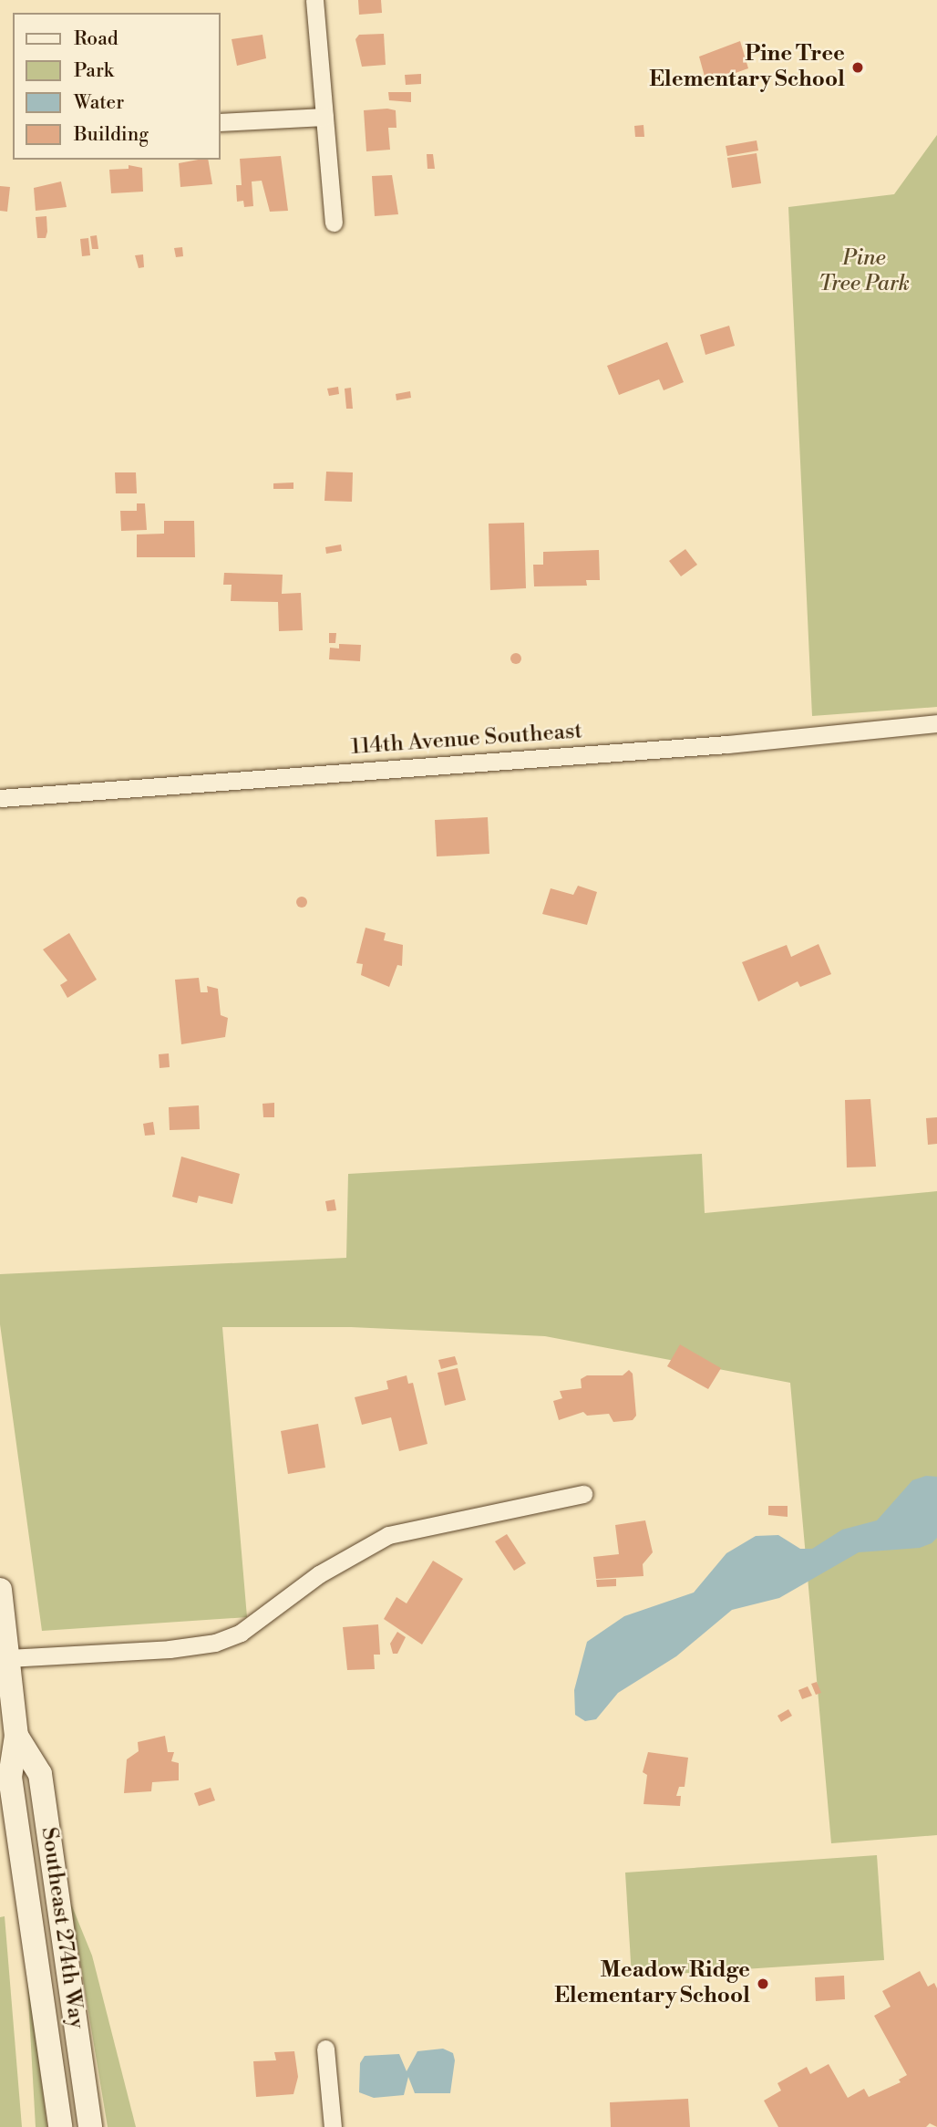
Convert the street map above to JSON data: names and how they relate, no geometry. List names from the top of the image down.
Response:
{
  "streets": {
    "main road": ["Southeast 274th Way"],
    "street": ["114th Avenue Southeast"]
  },
  "parks": ["Pine Tree Park"],
  "places": ["Pine Tree Elementary School", "Meadow Ridge Elementary School"],
  "legend": [
    "Road",
    "Park",
    "Water",
    "Building"
  ]
}
